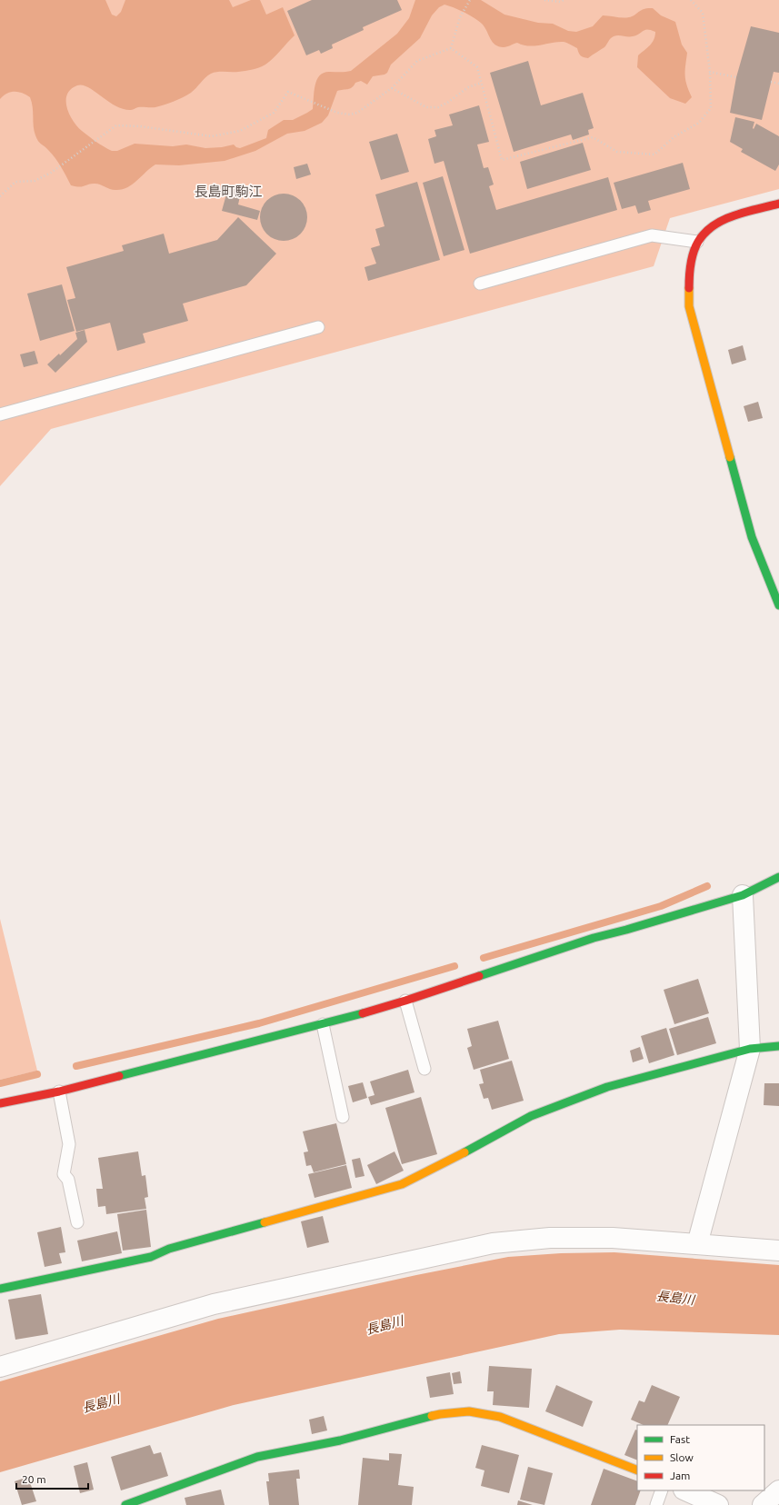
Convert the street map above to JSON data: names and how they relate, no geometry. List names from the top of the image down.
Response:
{
  "districts": ["長島町駒江"],
  "water": ["長島川"],
  "legend": ["Fast", "Slow", "Jam"],
  "scale_bar": "20 m"
}
